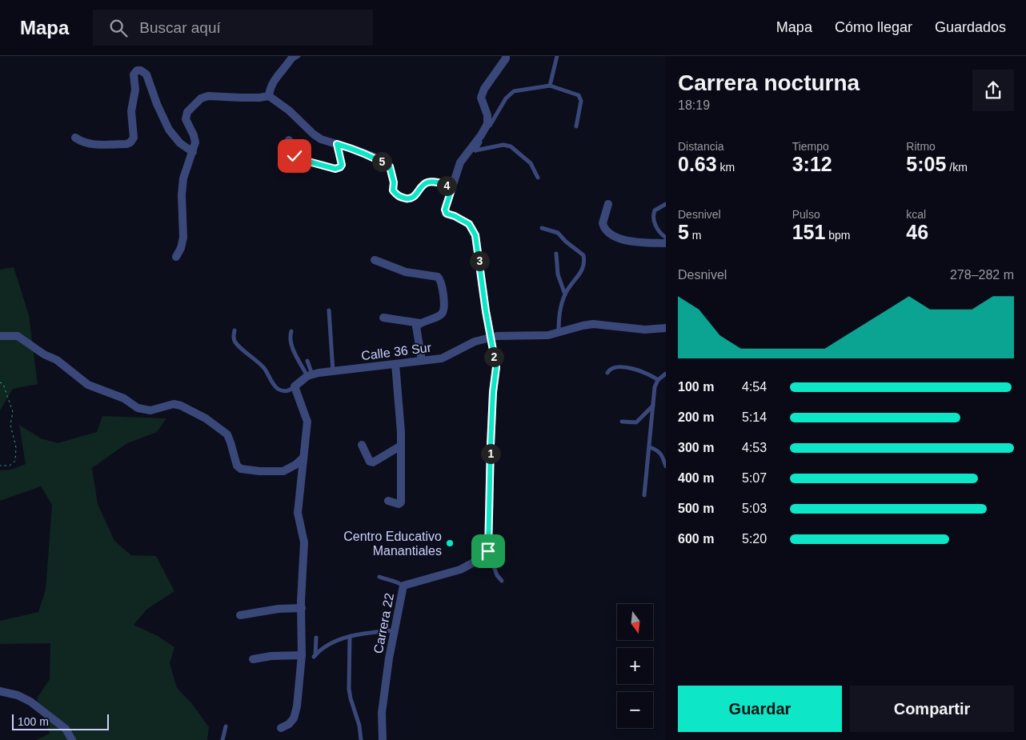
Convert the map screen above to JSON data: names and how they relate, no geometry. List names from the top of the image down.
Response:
{
  "streets": {
    "street": ["Calle 36 Sur", "Carrera 22"]
  },
  "places": ["Centro Educativo Manantiales"],
  "scale_bar": "100 m",
  "north": "bottom",
  "page": {
    "header": "Mapa",
    "search": "Buscar aquí",
    "nav": ["Mapa", "Cómo llegar", "Guardados"],
    "heading": ["Carrera nocturna", "18:19"],
    "stats": [
      ["Distancia", "0.63 km"],
      ["Tiempo", "3:12"],
      ["Ritmo", "5:05 /km"],
      ["Desnivel", "5 m"],
      ["Pulso", "151 bpm"],
      ["kcal", "46"]
    ],
    "pins": [
      "5",
      "4",
      "3",
      "2",
      "1"
    ],
    "chart": ["Desnivel", "278–282 m"],
    "list": [
      {
        "name": "100 m",
        "note": "4:54"
      },
      {
        "name": "200 m",
        "note": "5:14"
      },
      {
        "name": "300 m",
        "note": "4:53"
      },
      {
        "name": "400 m",
        "note": "5:07"
      },
      {
        "name": "500 m",
        "note": "5:03"
      },
      {
        "name": "600 m",
        "note": "5:20"
      }
    ],
    "map_buttons": ["+", "−"],
    "buttons": ["Guardar", "Compartir"],
    "scale": "100 m"
  }
}
